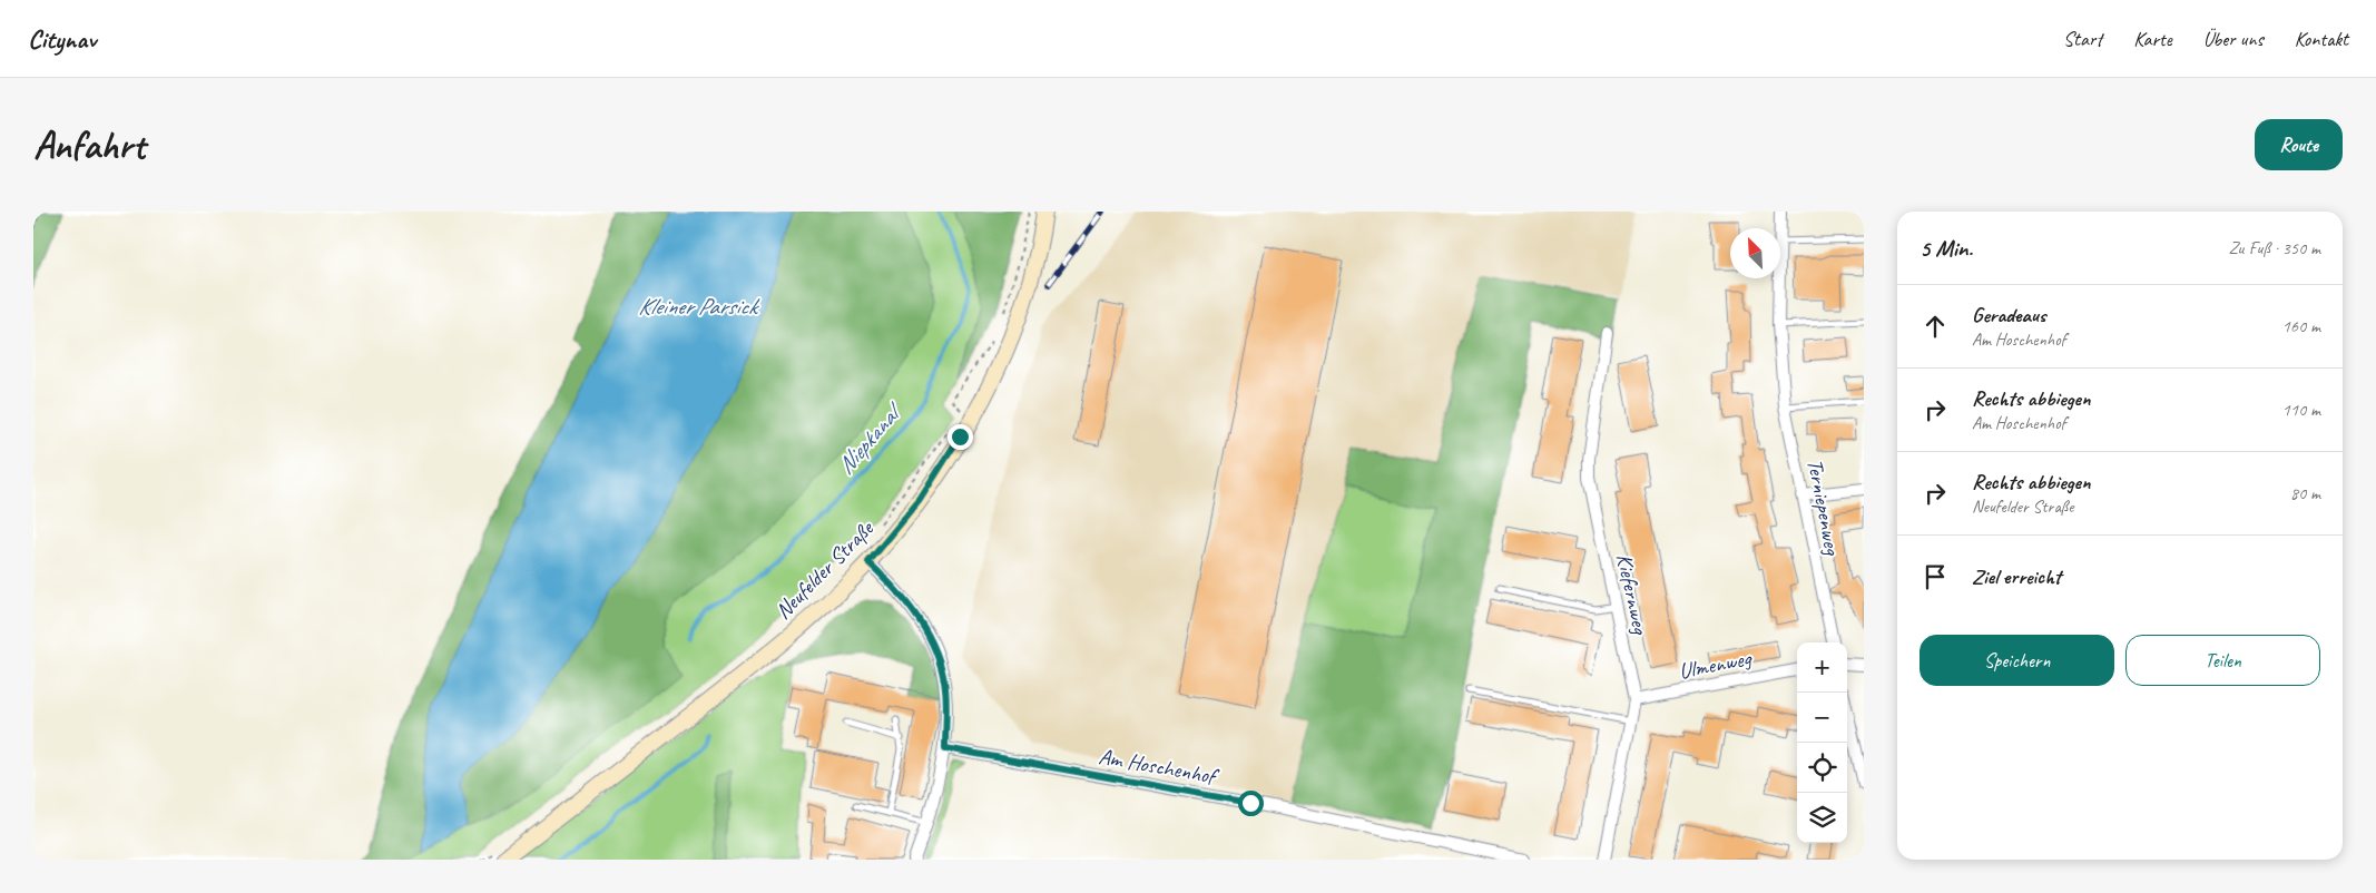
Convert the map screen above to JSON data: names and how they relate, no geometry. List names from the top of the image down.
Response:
{
  "streets": {
    "main road": ["Neufelder Straße"],
    "street": [
      "Terniepenweg",
      "Kiefernweg",
      "Ulmenweg",
      "Am Hoschenhof"
    ]
  },
  "crossings": [
    ["Kiefernweg", "Ulmenweg"]
  ],
  "water": ["Kleiner Parsick", "Niepkanal"],
  "north": "top left",
  "page": {
    "header": "Citynav",
    "nav": [
      "Start",
      "Karte",
      "Über uns",
      "Kontakt"
    ],
    "buttons": [
      "Route",
      ["Speichern", "Teilen"]
    ],
    "title": "Anfahrt",
    "heading": ["5 Min.", "Zu Fuß · 350 m"],
    "list": [
      ["Geradeaus", "Am Hoschenhof", "160 m"],
      ["Rechts abbiegen", "Am Hoschenhof", "110 m"],
      ["Rechts abbiegen", "Neufelder Straße", "80 m"],
      "Ziel erreicht"
    ],
    "map_buttons": ["+", "−"]
  }
}
